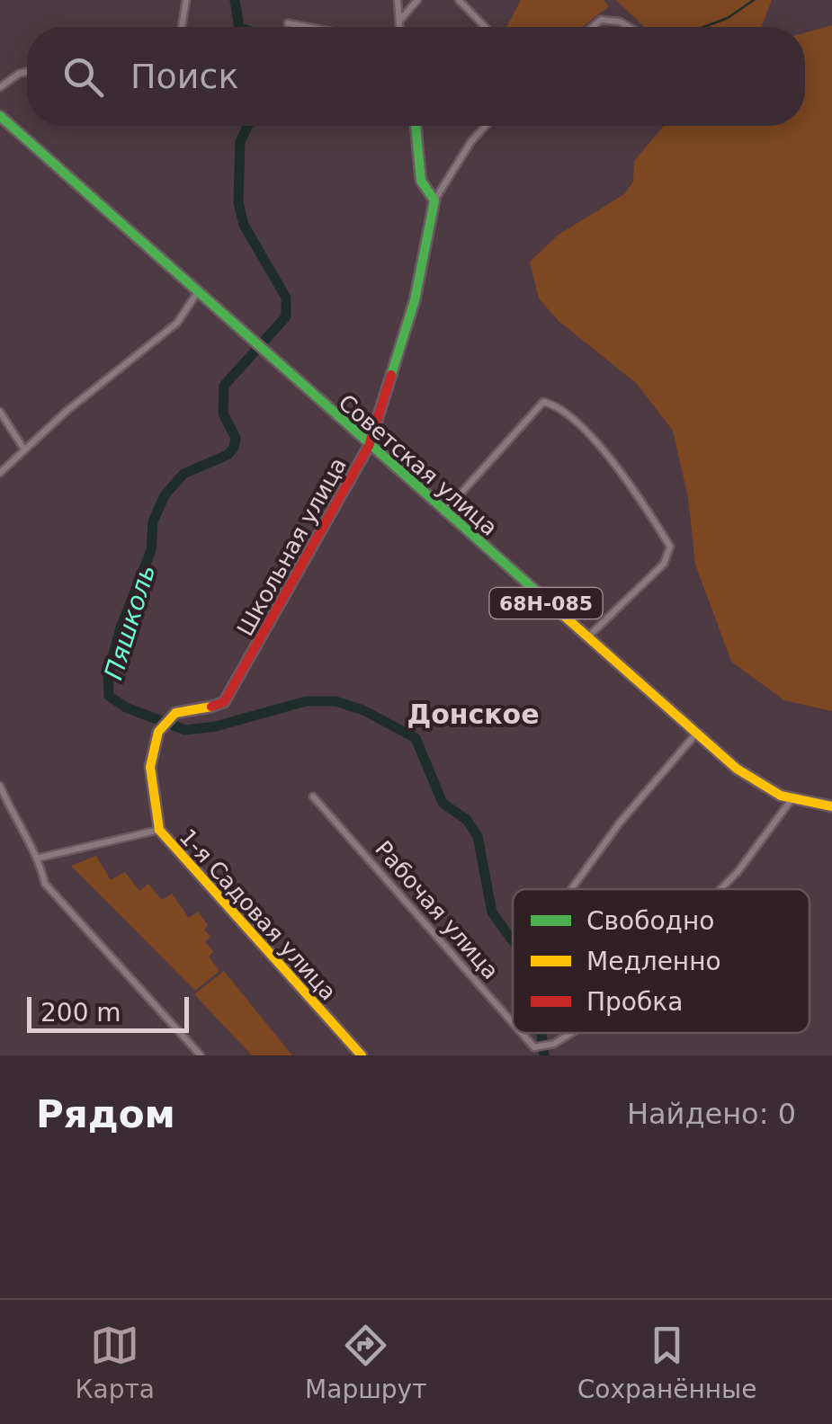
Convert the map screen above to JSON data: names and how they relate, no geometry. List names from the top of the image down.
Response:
{
  "streets": {
    "street": [
      "Советская улица",
      "Школьная улица",
      "68Н-085",
      "Рабочая улица",
      "1-я Садовая улица"
    ]
  },
  "crossings": [
    ["Советская улица", "Школьная улица"],
    ["Школьная улица", "1-я Садовая улица"]
  ],
  "districts": ["Донское"],
  "water": ["Пяшколь"],
  "legend": ["Свободно", "Медленно", "Пробка"],
  "scale_bar": "200 m",
  "page": {
    "search": "Поиск",
    "scale": "200 m",
    "heading": ["Рядом", "Найдено: 0"],
    "nav": ["Карта", "Маршрут", "Сохранённые"]
  }
}
